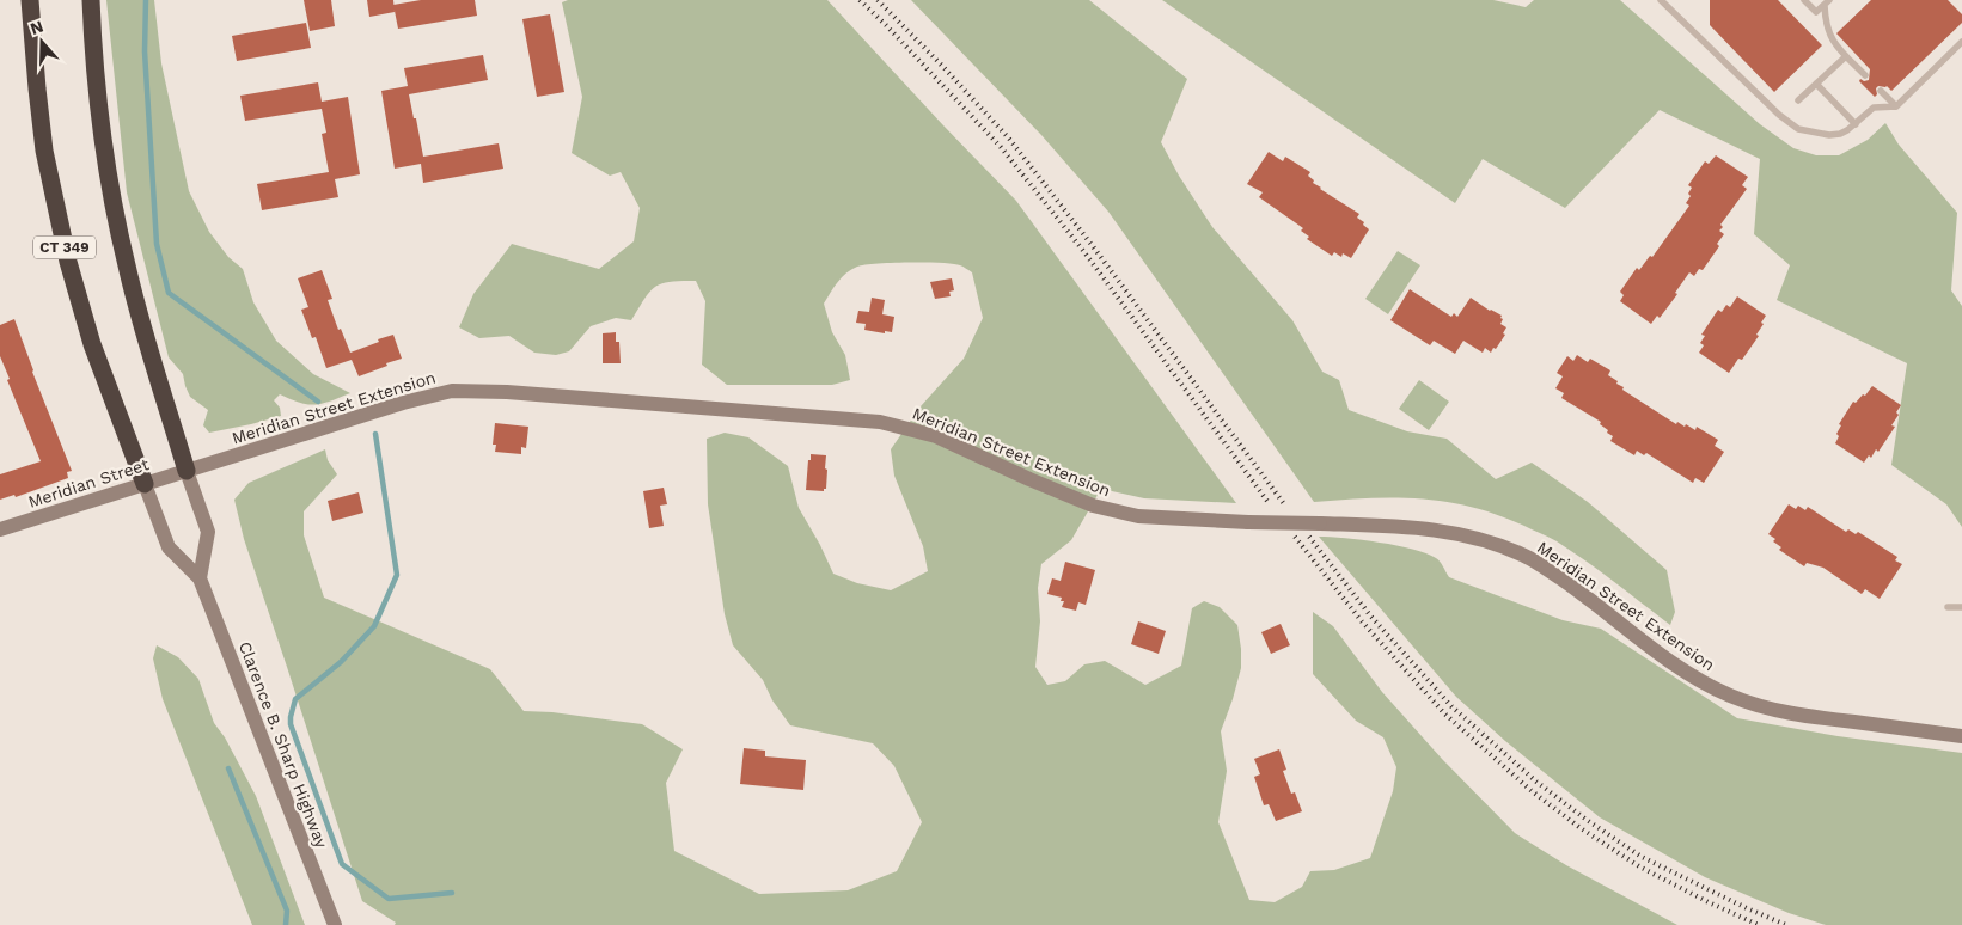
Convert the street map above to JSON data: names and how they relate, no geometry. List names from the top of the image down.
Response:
{
  "streets": {
    "highway": ["CT 349"],
    "street": ["Meridian Street Extension", "Meridian Street", "Clarence B. Sharp Highway"]
  },
  "crossings": [
    ["CT 349", "Meridian Street Extension"],
    ["CT 349", "Meridian Street"],
    ["CT 349", "Clarence B. Sharp Highway"],
    ["Meridian Street Extension", "Meridian Street"],
    ["Meridian Street", "Clarence B. Sharp Highway"]
  ],
  "north": "top"
}
